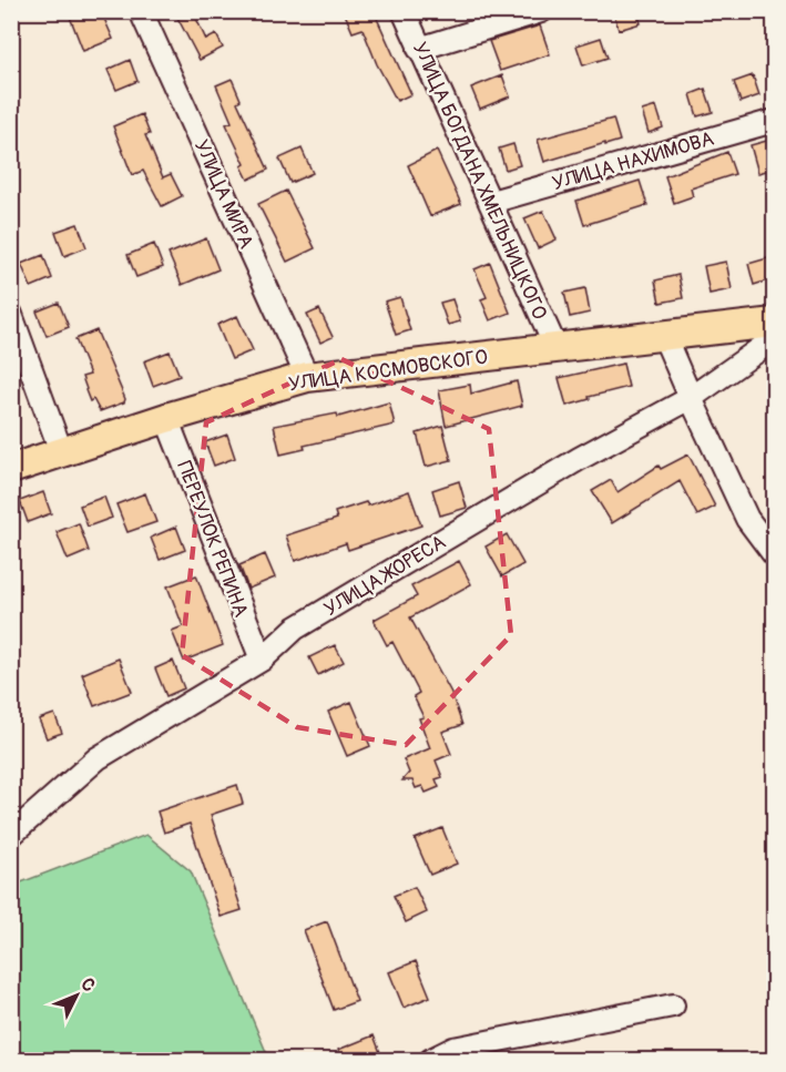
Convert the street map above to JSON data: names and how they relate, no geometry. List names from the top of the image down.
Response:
{
  "streets": {
    "main road": ["УЛИЦА КОСМОВСКОГО"],
    "street": [
      "УЛИЦА НАХИМОВА",
      "УЛИЦА БОГДАНА ХМЕЛЬНИЦКОГО",
      "УЛИЦА МИРА",
      "ПЕРЕУЛОК РЕПИНА",
      "УЛИЦА ЖОРЕСА"
    ]
  },
  "crossings": [
    ["УЛИЦА НАХИМОВА", "УЛИЦА БОГДАНА ХМЕЛЬНИЦКОГО"],
    ["УЛИЦА БОГДАНА ХМЕЛЬНИЦКОГО", "УЛИЦА КОСМОВСКОГО"],
    ["УЛИЦА МИРА", "УЛИЦА КОСМОВСКОГО"],
    ["УЛИЦА КОСМОВСКОГО", "ПЕРЕУЛОК РЕПИНА"],
    ["ПЕРЕУЛОК РЕПИНА", "УЛИЦА ЖОРЕСА"]
  ],
  "north": "top right"
}
